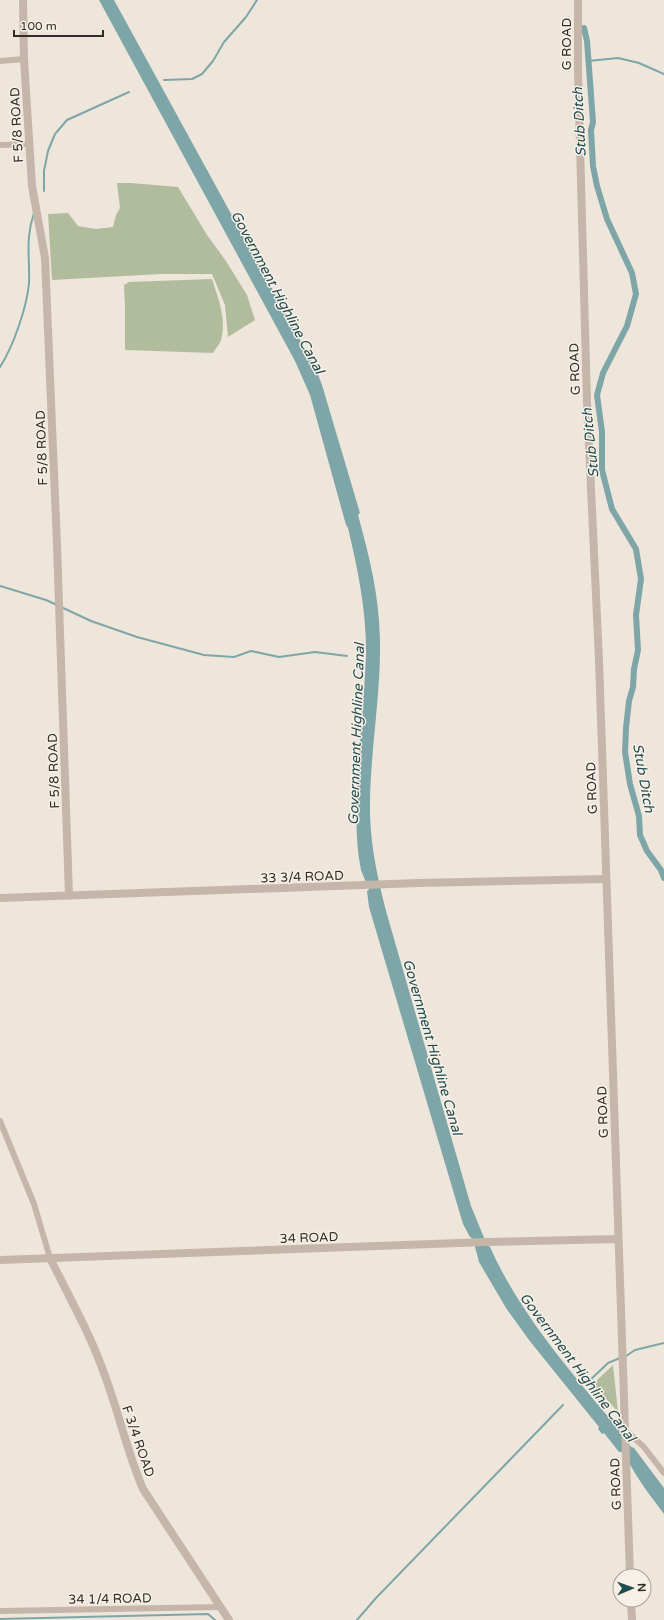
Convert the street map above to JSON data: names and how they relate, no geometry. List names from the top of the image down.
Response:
{
  "streets": {
    "street": [
      "G ROAD",
      "F 5/8 ROAD",
      "33 3/4 ROAD",
      "34 ROAD",
      "F 3/4 ROAD",
      "34 1/4 ROAD"
    ]
  },
  "crossings": [
    ["G ROAD", "33 3/4 ROAD"],
    ["G ROAD", "34 ROAD"],
    ["F 5/8 ROAD", "33 3/4 ROAD"],
    ["34 ROAD", "F 3/4 ROAD"],
    ["F 3/4 ROAD", "34 1/4 ROAD"]
  ],
  "water": ["Stub Ditch", "Government Highline Canal"],
  "scale_bar": "100 m",
  "north": "right"
}
